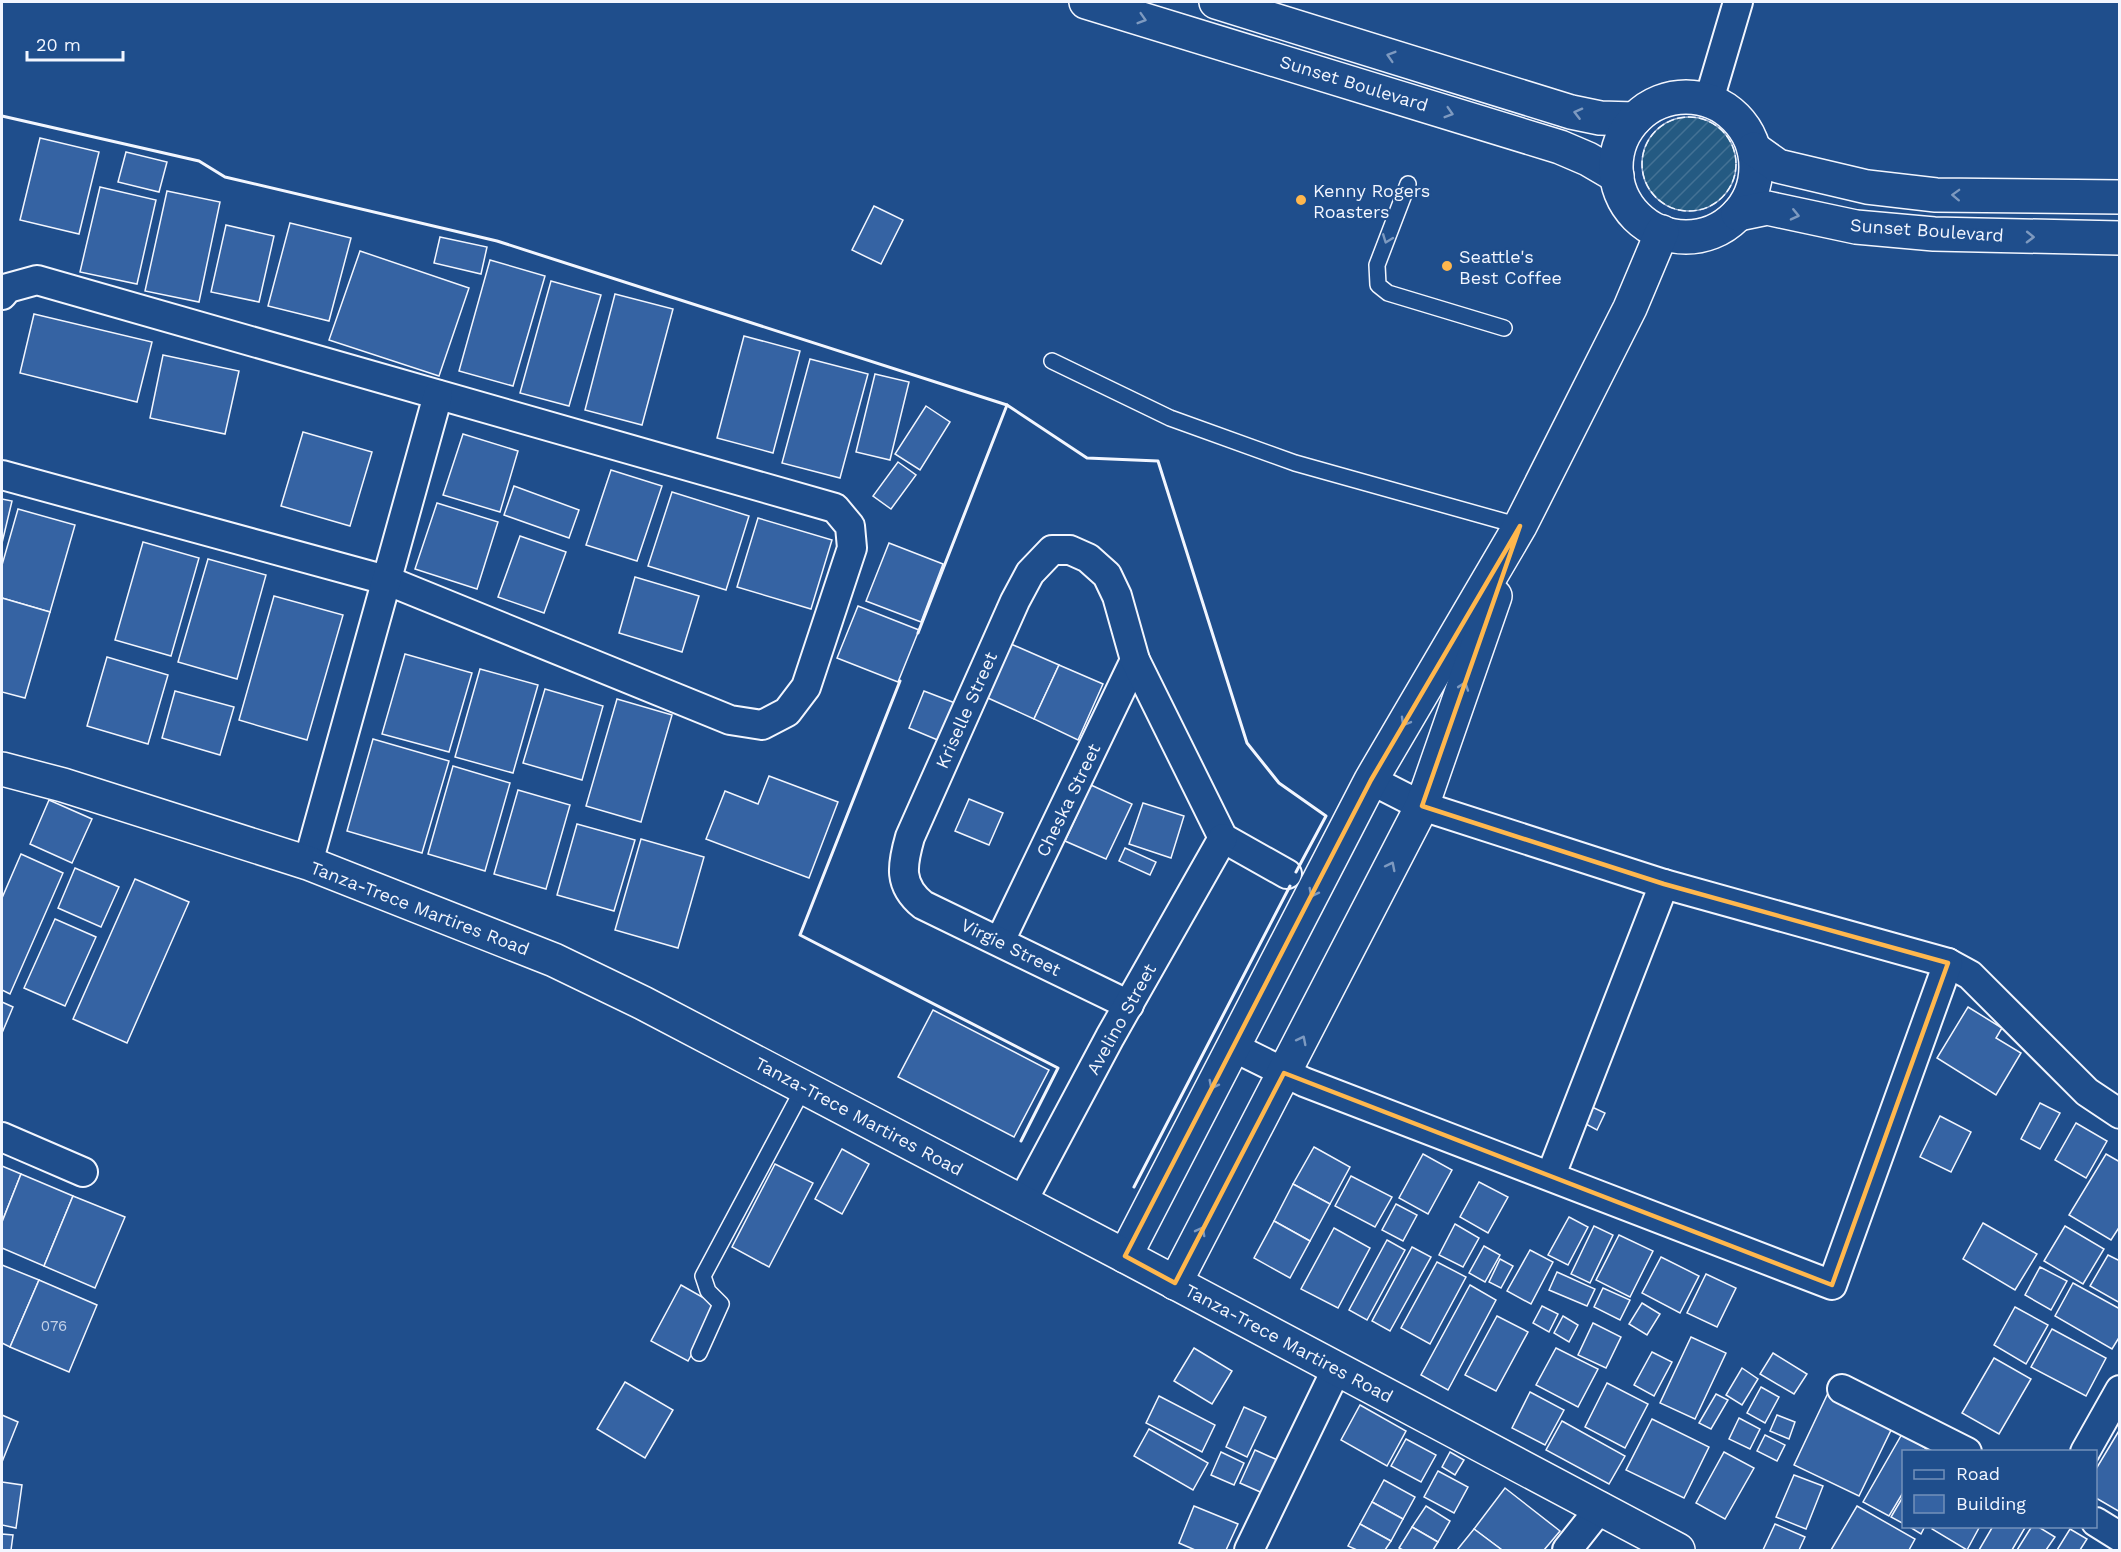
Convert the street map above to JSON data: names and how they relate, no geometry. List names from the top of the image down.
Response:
{
  "streets": {
    "main road": ["Sunset Boulevard", "Tanza-Trece Martires Road"],
    "street": [
      "Kriselle Street",
      "Cheska Street",
      "Virgie Street",
      "Avelino Street"
    ]
  },
  "crossings": [
    ["Kriselle Street", "Cheska Street"],
    ["Kriselle Street", "Virgie Street"],
    ["Cheska Street", "Virgie Street"],
    ["Tanza-Trece Martires Road", "Avelino Street"],
    ["Virgie Street", "Avelino Street"]
  ],
  "places": ["Kenny Rogers Roasters", "Seattle's Best Coffee"],
  "house_numbers": ["076"],
  "legend": ["Road", "Building"],
  "scale_bar": "20 m"
}
